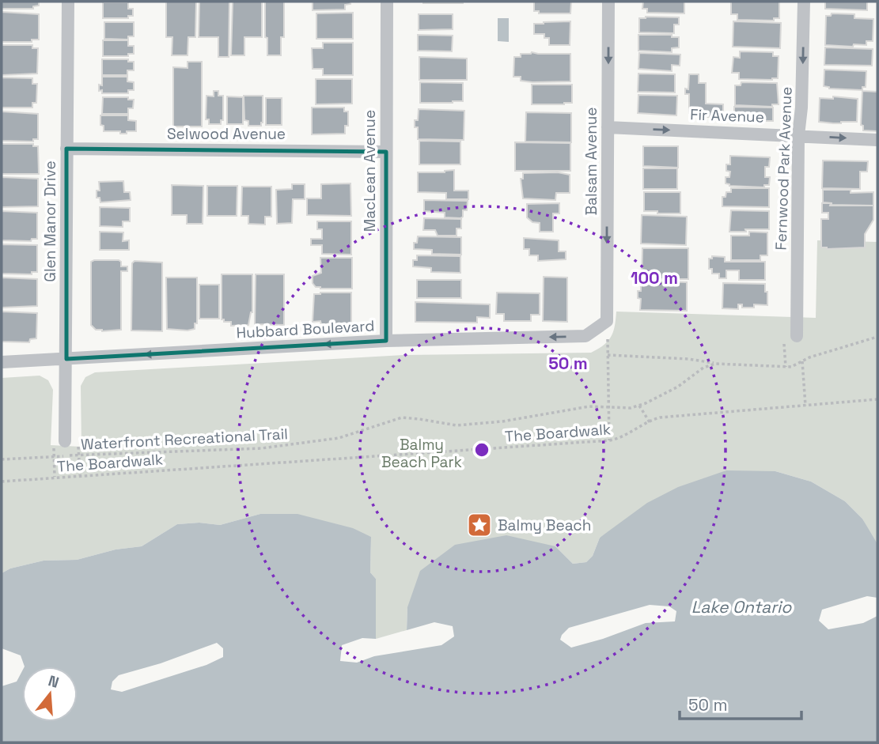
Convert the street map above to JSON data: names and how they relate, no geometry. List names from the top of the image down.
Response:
{
  "streets": {
    "street": [
      "Fir Avenue",
      "Selwood Avenue",
      "Balsam Avenue",
      "Fernwood Park Avenue",
      "MacLean Avenue",
      "Glen Manor Drive",
      "Hubbard Boulevard"
    ],
    "path": ["The Boardwalk", "Waterfront Recreational Trail"]
  },
  "crossings": [
    ["Fir Avenue", "Balsam Avenue"],
    ["Fir Avenue", "Fernwood Park Avenue"],
    ["Selwood Avenue", "MacLean Avenue"],
    ["Selwood Avenue", "Glen Manor Drive"],
    ["Balsam Avenue", "Hubbard Boulevard"],
    ["MacLean Avenue", "Hubbard Boulevard"],
    ["Glen Manor Drive", "Hubbard Boulevard"]
  ],
  "one_way": [
    "Fir Avenue",
    "Balsam Avenue",
    "Fernwood Park Avenue",
    "Hubbard Boulevard"
  ],
  "water": ["Lake Ontario"],
  "parks": ["Balmy Beach Park"],
  "places": {
    "place": ["Balmy Beach"]
  },
  "scale_bar": "50 m",
  "north": "top",
  "rings": ["100 m", "50 m"]
}
